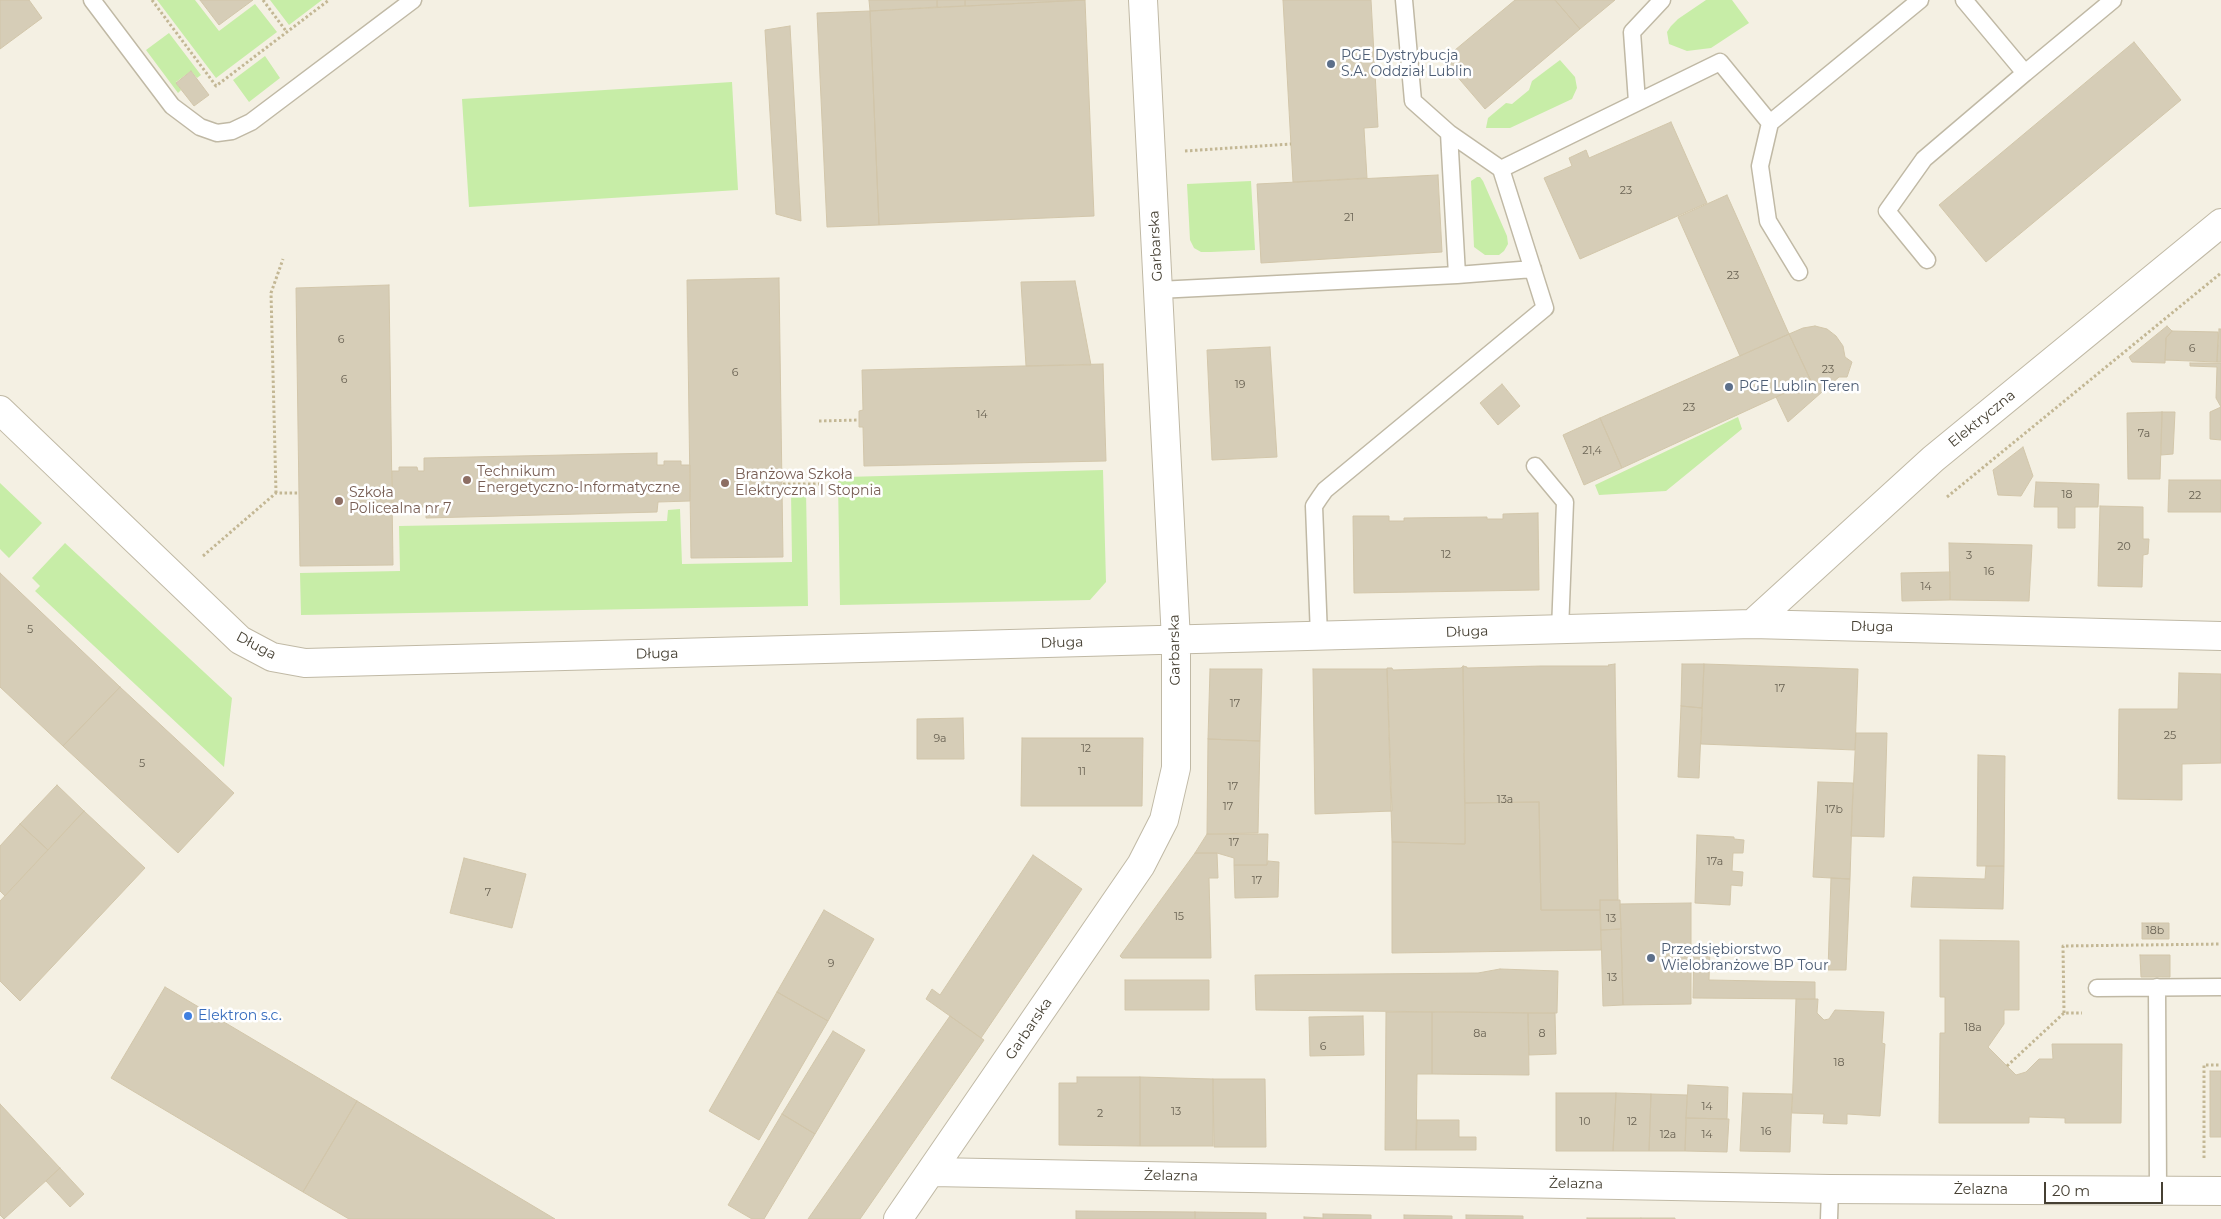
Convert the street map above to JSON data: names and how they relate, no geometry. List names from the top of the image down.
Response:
{
  "streets": {
    "street": [
      "Garbarska",
      "Elektryczna",
      "Długa",
      "Żelazna"
    ]
  },
  "crossings": [
    ["Garbarska", "Długa"],
    ["Garbarska", "Żelazna"],
    ["Elektryczna", "Długa"]
  ],
  "places": [
    "PGE Dystrybucja S.A. Oddział Lublin",
    "PGE Lublin Teren",
    "Technikum Energetyczno-Informatyczne",
    "Branżowa Szkoła Elektryczna I Stopnia",
    "Szkoła Policealna nr 7",
    "Przedsiębiorstwo Wielobranżowe BP Tour",
    "Elektron s.c."
  ],
  "house_numbers": [
    "23",
    "21",
    "23",
    "6",
    "6",
    "23",
    "6",
    "6",
    "19",
    "23",
    "14",
    "7a",
    "21,4",
    "18",
    "22",
    "20",
    "12",
    "3",
    "16",
    "14",
    "5",
    "17",
    "17",
    "25",
    "9a",
    "12",
    "5",
    "11",
    "17",
    "13a",
    "17",
    "17b",
    "17",
    "17a",
    "17",
    "7",
    "15",
    "13",
    "18b",
    "9",
    "13",
    "18a",
    "8a",
    "8",
    "6",
    "18",
    "14",
    "13",
    "2",
    "10",
    "12",
    "16",
    "12a",
    "14"
  ],
  "scale_bar": "20 m"
}
